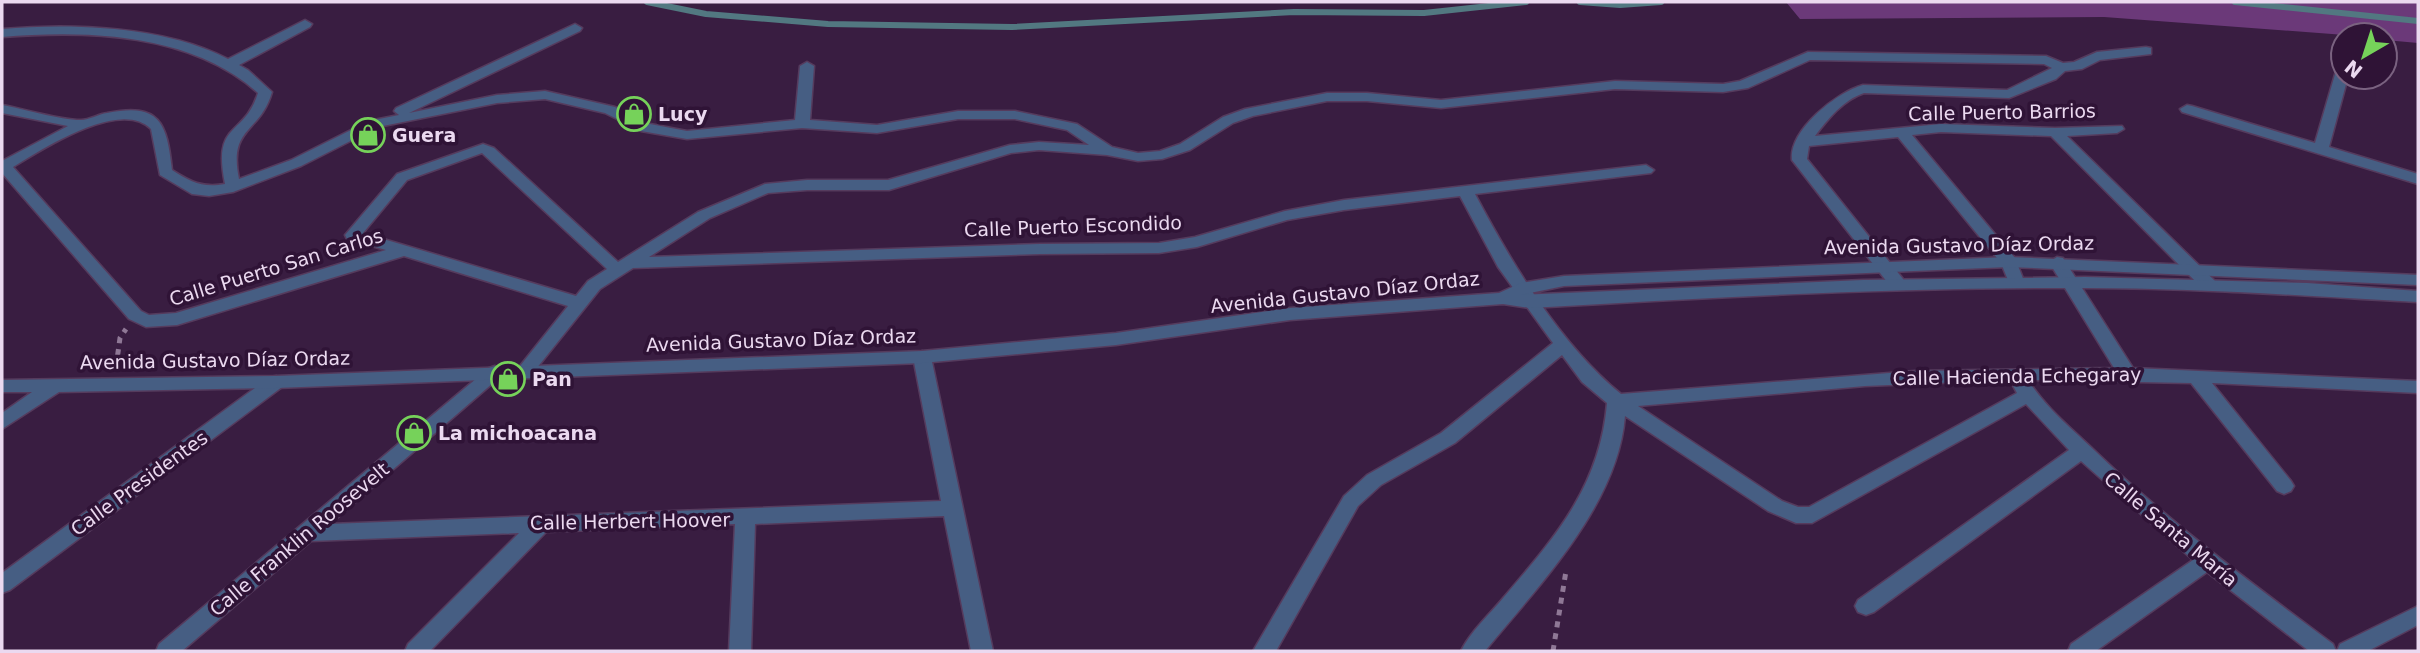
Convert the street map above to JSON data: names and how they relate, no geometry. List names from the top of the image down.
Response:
{
  "streets": {
    "street": [
      "Calle Puerto Barrios",
      "Calle Puerto Escondido",
      "Avenida Gustavo Díaz Ordaz",
      "Calle Puerto San Carlos",
      "Calle Hacienda Echegaray",
      "Calle Presidentes",
      "Calle Herbert Hoover",
      "Calle Santa María",
      "Calle Franklin Roosevelt"
    ]
  },
  "crossings": [
    ["Avenida Gustavo Díaz Ordaz", "Calle Presidentes"],
    ["Avenida Gustavo Díaz Ordaz", "Calle Franklin Roosevelt"],
    ["Calle Hacienda Echegaray", "Calle Santa María"],
    ["Calle Herbert Hoover", "Calle Franklin Roosevelt"]
  ],
  "places": {
    "shop": [
      "Lucy",
      "Guera",
      "Pan",
      "La michoacana"
    ]
  },
  "north": "bottom left"
}
